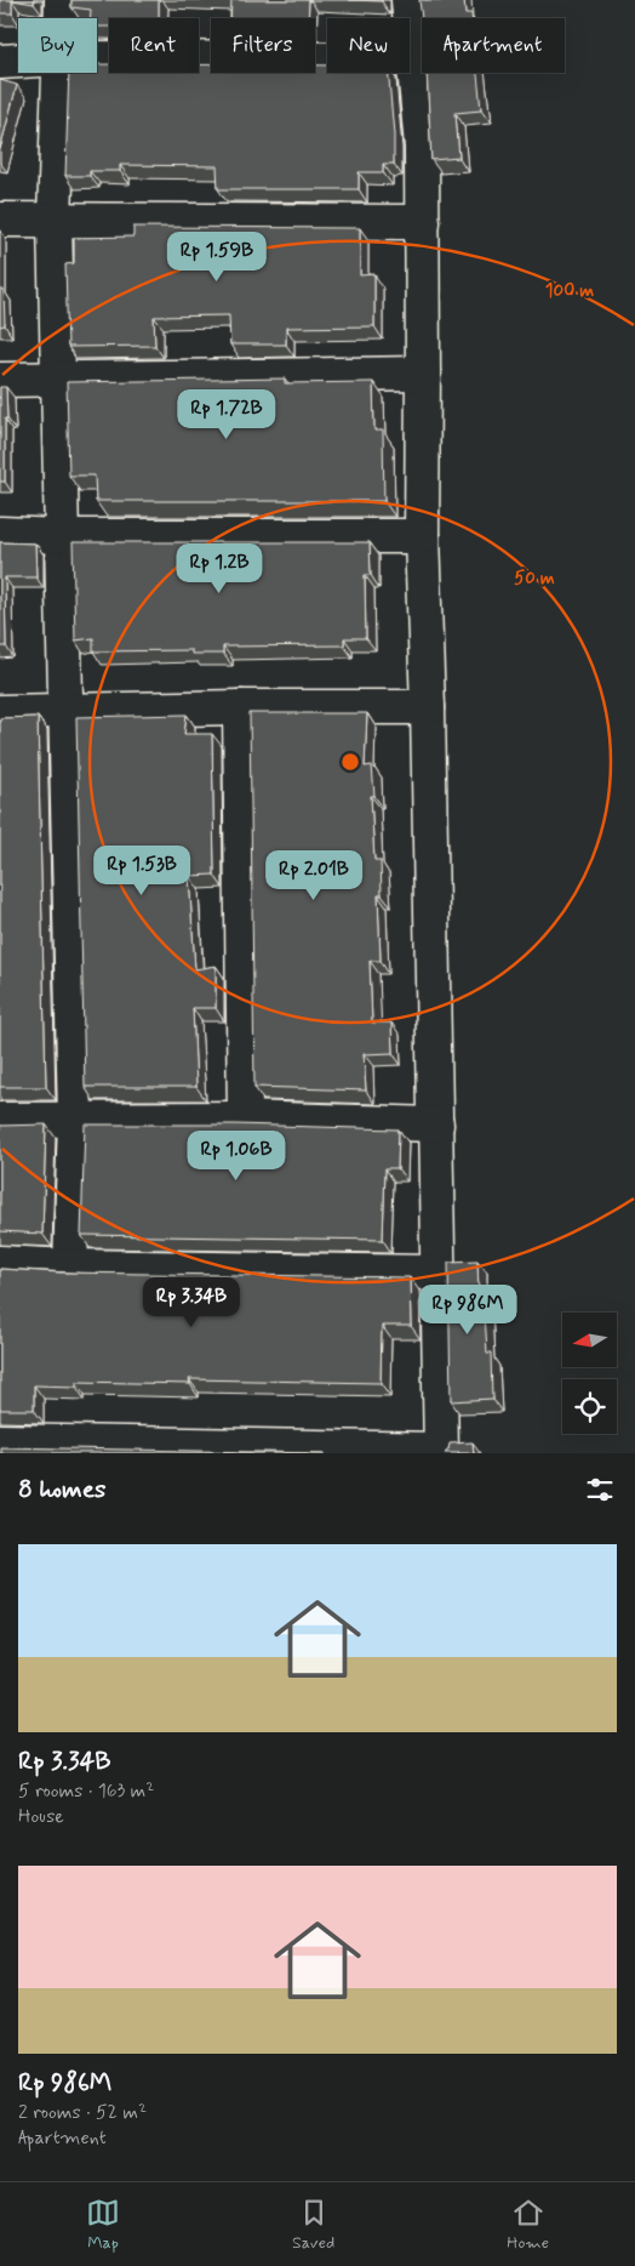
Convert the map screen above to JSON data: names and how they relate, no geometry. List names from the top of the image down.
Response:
{
  "north": "left",
  "page": {
    "chip": [
      "Buy",
      "Rent",
      "Filters",
      "New",
      "Apartment"
    ],
    "price": [
      "Rp 1.59B",
      "Rp 1.72B",
      "Rp 1.2B",
      "Rp 1.53B",
      "Rp 2.01B",
      "Rp 1.06B",
      "Rp 3.34B",
      "Rp 986M"
    ],
    "heading": "8 homes",
    "list": [
      {
        "name": "Rp 3.34B",
        "note": "5 rooms · 163 m² · House"
      },
      {
        "name": "Rp 986M",
        "note": "2 rooms · 52 m² · Apartment"
      }
    ],
    "tabs": ["Map", "Saved", "Home"]
  },
  "rings": ["100 m", "50 m"]
}
